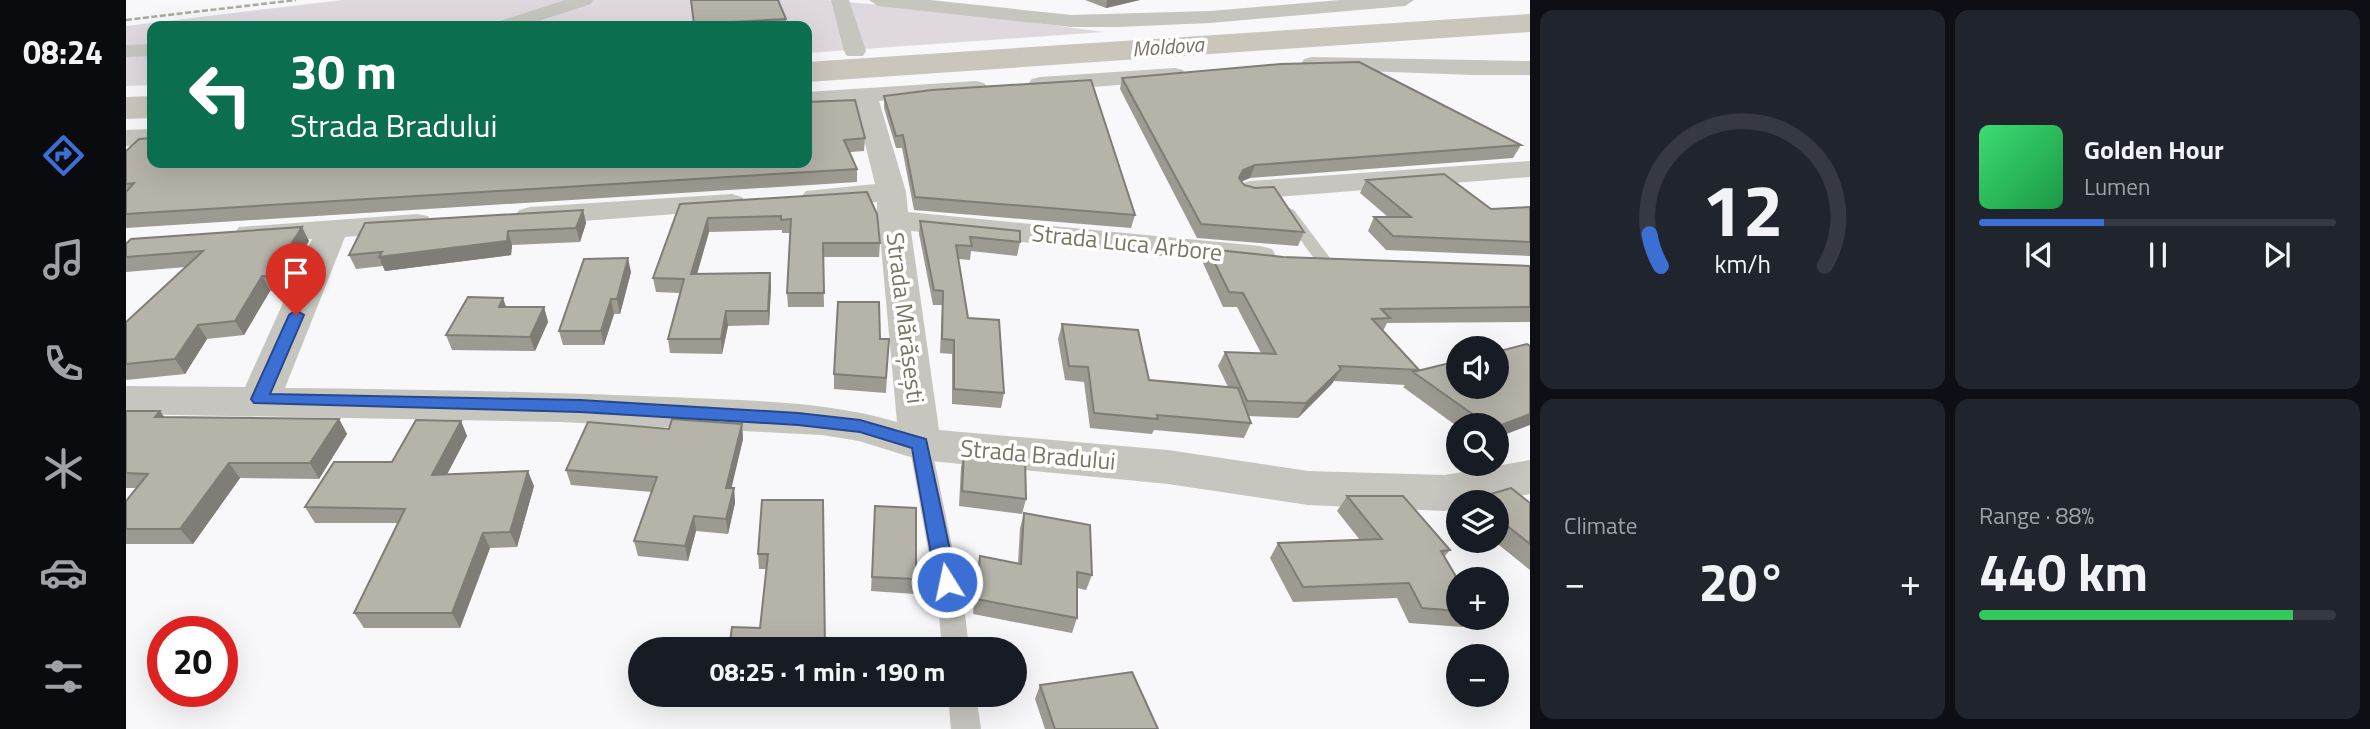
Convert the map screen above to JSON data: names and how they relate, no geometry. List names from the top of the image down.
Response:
{
  "streets": {
    "street": ["Strada Luca Arbore", "Strada Mărășești", "Strada Bradului"]
  },
  "crossings": [
    ["Strada Luca Arbore", "Strada Mărășești"],
    ["Strada Mărășești", "Strada Bradului"]
  ],
  "water": ["Moldova"],
  "page": {
    "tabs": "08:24",
    "turn": ["30 m", "Strada Bradului"],
    "song": ["Golden Hour", "Lumen"],
    "map_buttons": ["+", "−"],
    "tile": [
      "Climate",
      ["Range · 88%", "440 km"]
    ],
    "heat": ["−", "20°", "+"],
    "limit": "20",
    "trip": "08:25 · 1 min · 190 m",
    "gauge": ["12", "km/h"]
  }
}
